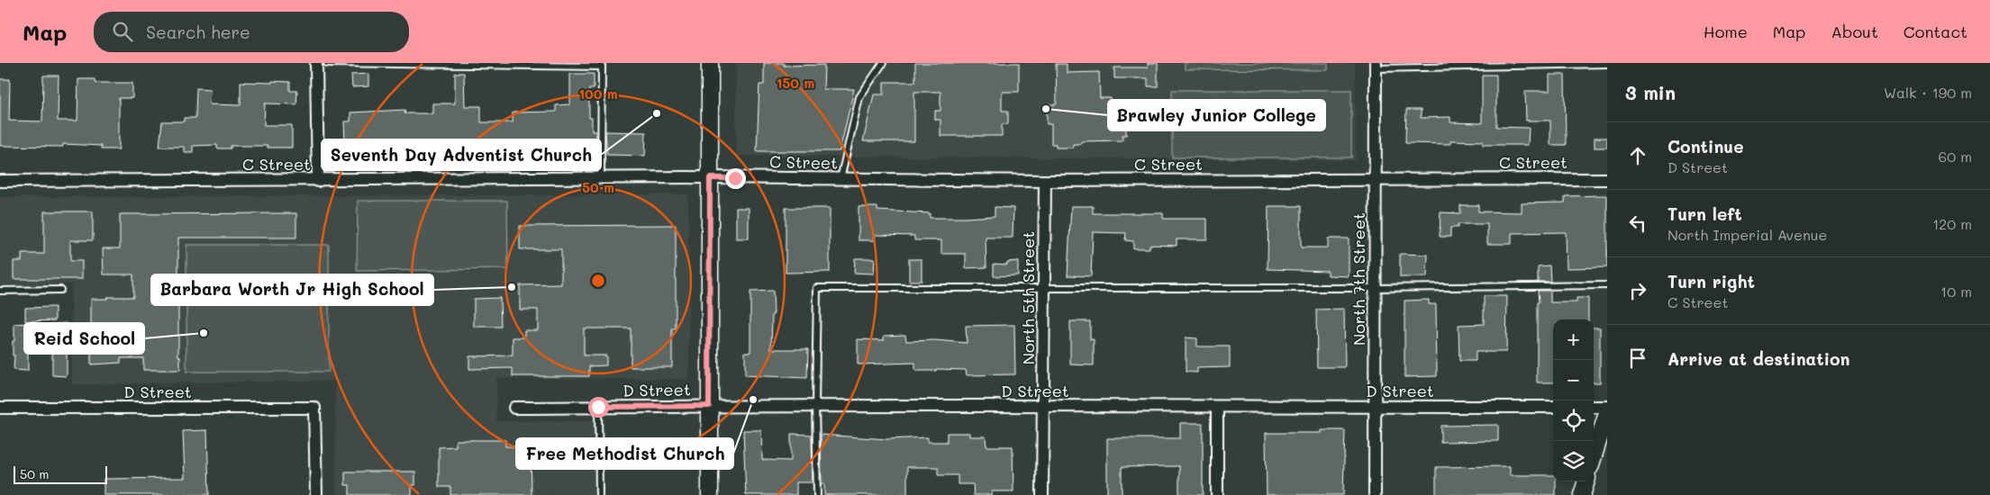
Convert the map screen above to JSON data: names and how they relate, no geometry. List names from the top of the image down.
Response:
{
  "streets": {
    "street": [
      "C Street",
      "North 7th Street",
      "North 5th Street",
      "D Street"
    ]
  },
  "crossings": [
    ["C Street", "North 7th Street"],
    ["C Street", "North 5th Street"],
    ["North 7th Street", "D Street"],
    ["North 5th Street", "D Street"]
  ],
  "places": [
    "Brawley Junior College",
    "Seventh Day Adventist Church",
    "Barbara Worth Jr High School",
    "Reid School",
    "Free Methodist Church"
  ],
  "scale_bar": "50 m",
  "page": {
    "header": "Map",
    "search": "Search here",
    "nav": [
      "Home",
      "Map",
      "About",
      "Contact"
    ],
    "heading": ["3 min", "Walk · 190 m"],
    "list": [
      ["Continue", "D Street", "60 m"],
      ["Turn left", "North Imperial Avenue", "120 m"],
      ["Turn right", "C Street", "10 m"],
      "Arrive at destination"
    ],
    "map_buttons": ["+", "−"],
    "scale": "50 m"
  },
  "rings": ["150 m", "100 m", "50 m"]
}
